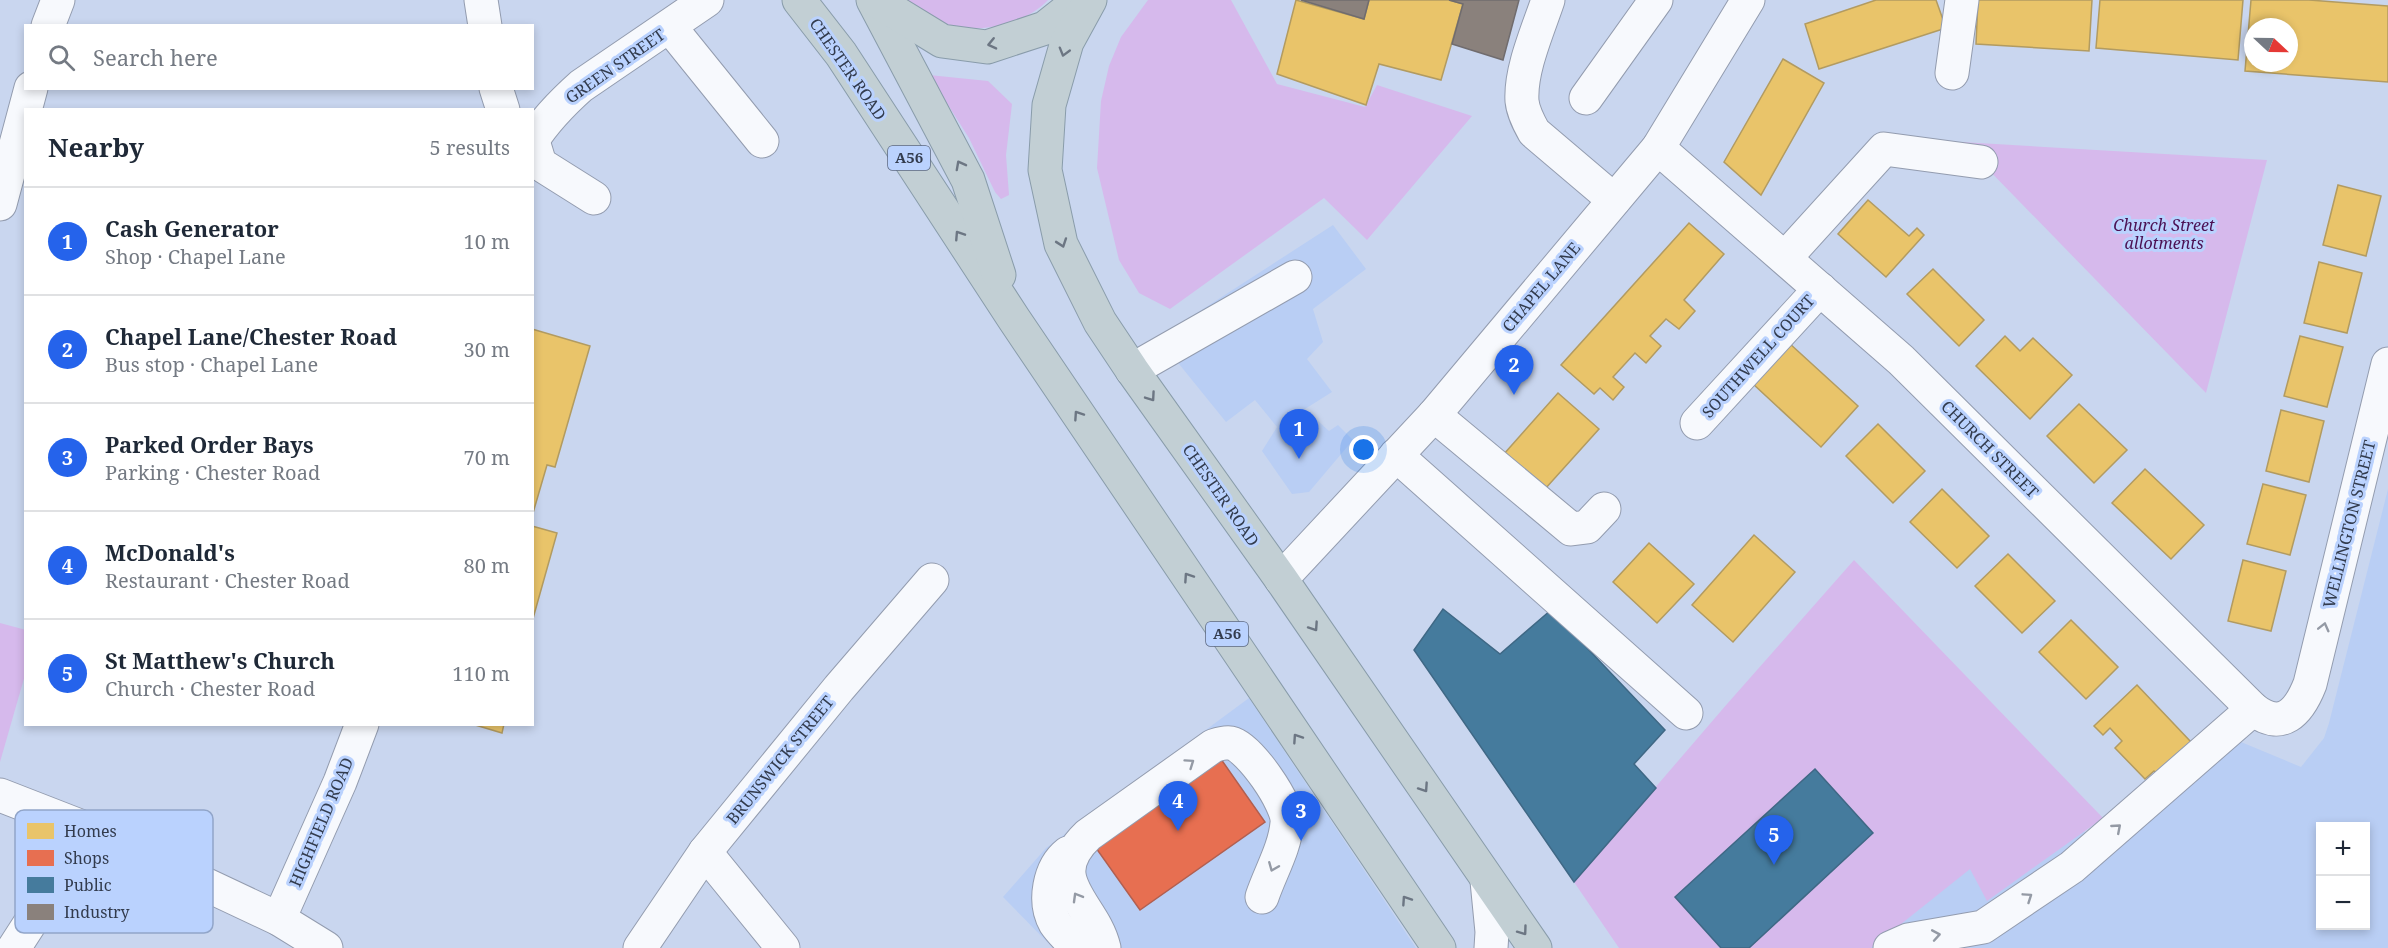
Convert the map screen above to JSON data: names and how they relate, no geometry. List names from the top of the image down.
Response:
{
  "streets": {
    "highway": ["CHESTER ROAD", "A56"],
    "street": [
      "GREEN STREET",
      "CHAPEL LANE",
      "SOUTHWELL COURT",
      "CHURCH STREET",
      "WELLINGTON STREET",
      "BRUNSWICK STREET",
      "HIGHFIELD ROAD"
    ]
  },
  "crossings": [
    ["CHESTER ROAD", "CHAPEL LANE"],
    ["CHAPEL LANE", "CHURCH STREET"],
    ["SOUTHWELL COURT", "CHURCH STREET"],
    ["CHURCH STREET", "WELLINGTON STREET"]
  ],
  "one_way": ["WELLINGTON STREET"],
  "parks": ["Church Street allotments"],
  "legend": [
    "Homes",
    "Shops",
    "Public",
    "Industry"
  ],
  "north": "right",
  "page": {
    "search": "Search here",
    "heading": ["Nearby", "5 results"],
    "list": [
      {
        "mark": "1",
        "name": "Cash Generator",
        "note": "Shop · Chapel Lane",
        "value": "10 m"
      },
      {
        "mark": "2",
        "name": "Chapel Lane/Chester Road",
        "note": "Bus stop · Chapel Lane",
        "value": "30 m"
      },
      {
        "mark": "3",
        "name": "Parked Order Bays",
        "note": "Parking · Chester Road",
        "value": "70 m"
      },
      {
        "mark": "4",
        "name": "McDonald's",
        "note": "Restaurant · Chester Road",
        "value": "80 m"
      },
      {
        "mark": "5",
        "name": "St Matthew's Church",
        "note": "Church · Chester Road",
        "value": "110 m"
      }
    ],
    "pins": [
      "2",
      "1",
      "4",
      "3",
      "5"
    ],
    "map_buttons": ["+", "−"]
  }
}
